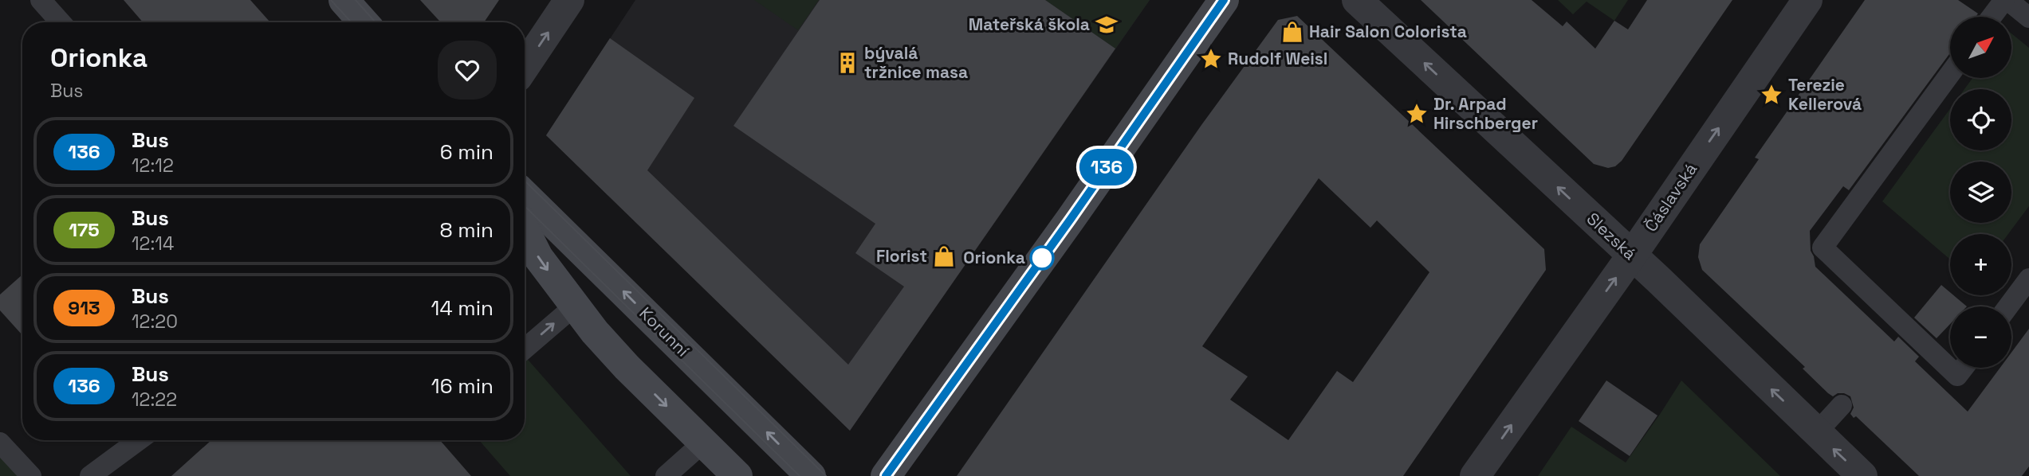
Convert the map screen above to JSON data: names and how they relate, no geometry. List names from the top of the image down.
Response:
{
  "streets": {
    "street": ["Čáslavská", "Slezská", "Korunní"]
  },
  "crossings": [
    ["Čáslavská", "Slezská"]
  ],
  "one_way": ["Čáslavská", "Slezská"],
  "places": {
    "school or university": ["Mateřská škola"],
    "shop": ["Hair Salon Colorista", "Florist"],
    "place": ["Rudolf Weisl", "Terezie Kellerová", "Dr. Arpad Hirschberger"],
    "building": ["bývalá tržnice masa"],
    "other": ["Orionka"]
  },
  "lines": ["bus line 136"],
  "north": "top right",
  "page": {
    "on_map": "136",
    "map_buttons": ["+", "−"],
    "heading": ["Orionka", "Bus"],
    "list": [
      {
        "mark": "136",
        "name": "Bus",
        "note": "12:12",
        "value": "6 min"
      },
      {
        "mark": "175",
        "name": "Bus",
        "note": "12:14",
        "value": "8 min"
      },
      {
        "mark": "913",
        "name": "Bus",
        "note": "12:20",
        "value": "14 min"
      },
      {
        "mark": "136",
        "name": "Bus",
        "note": "12:22",
        "value": "16 min"
      }
    ]
  }
}
